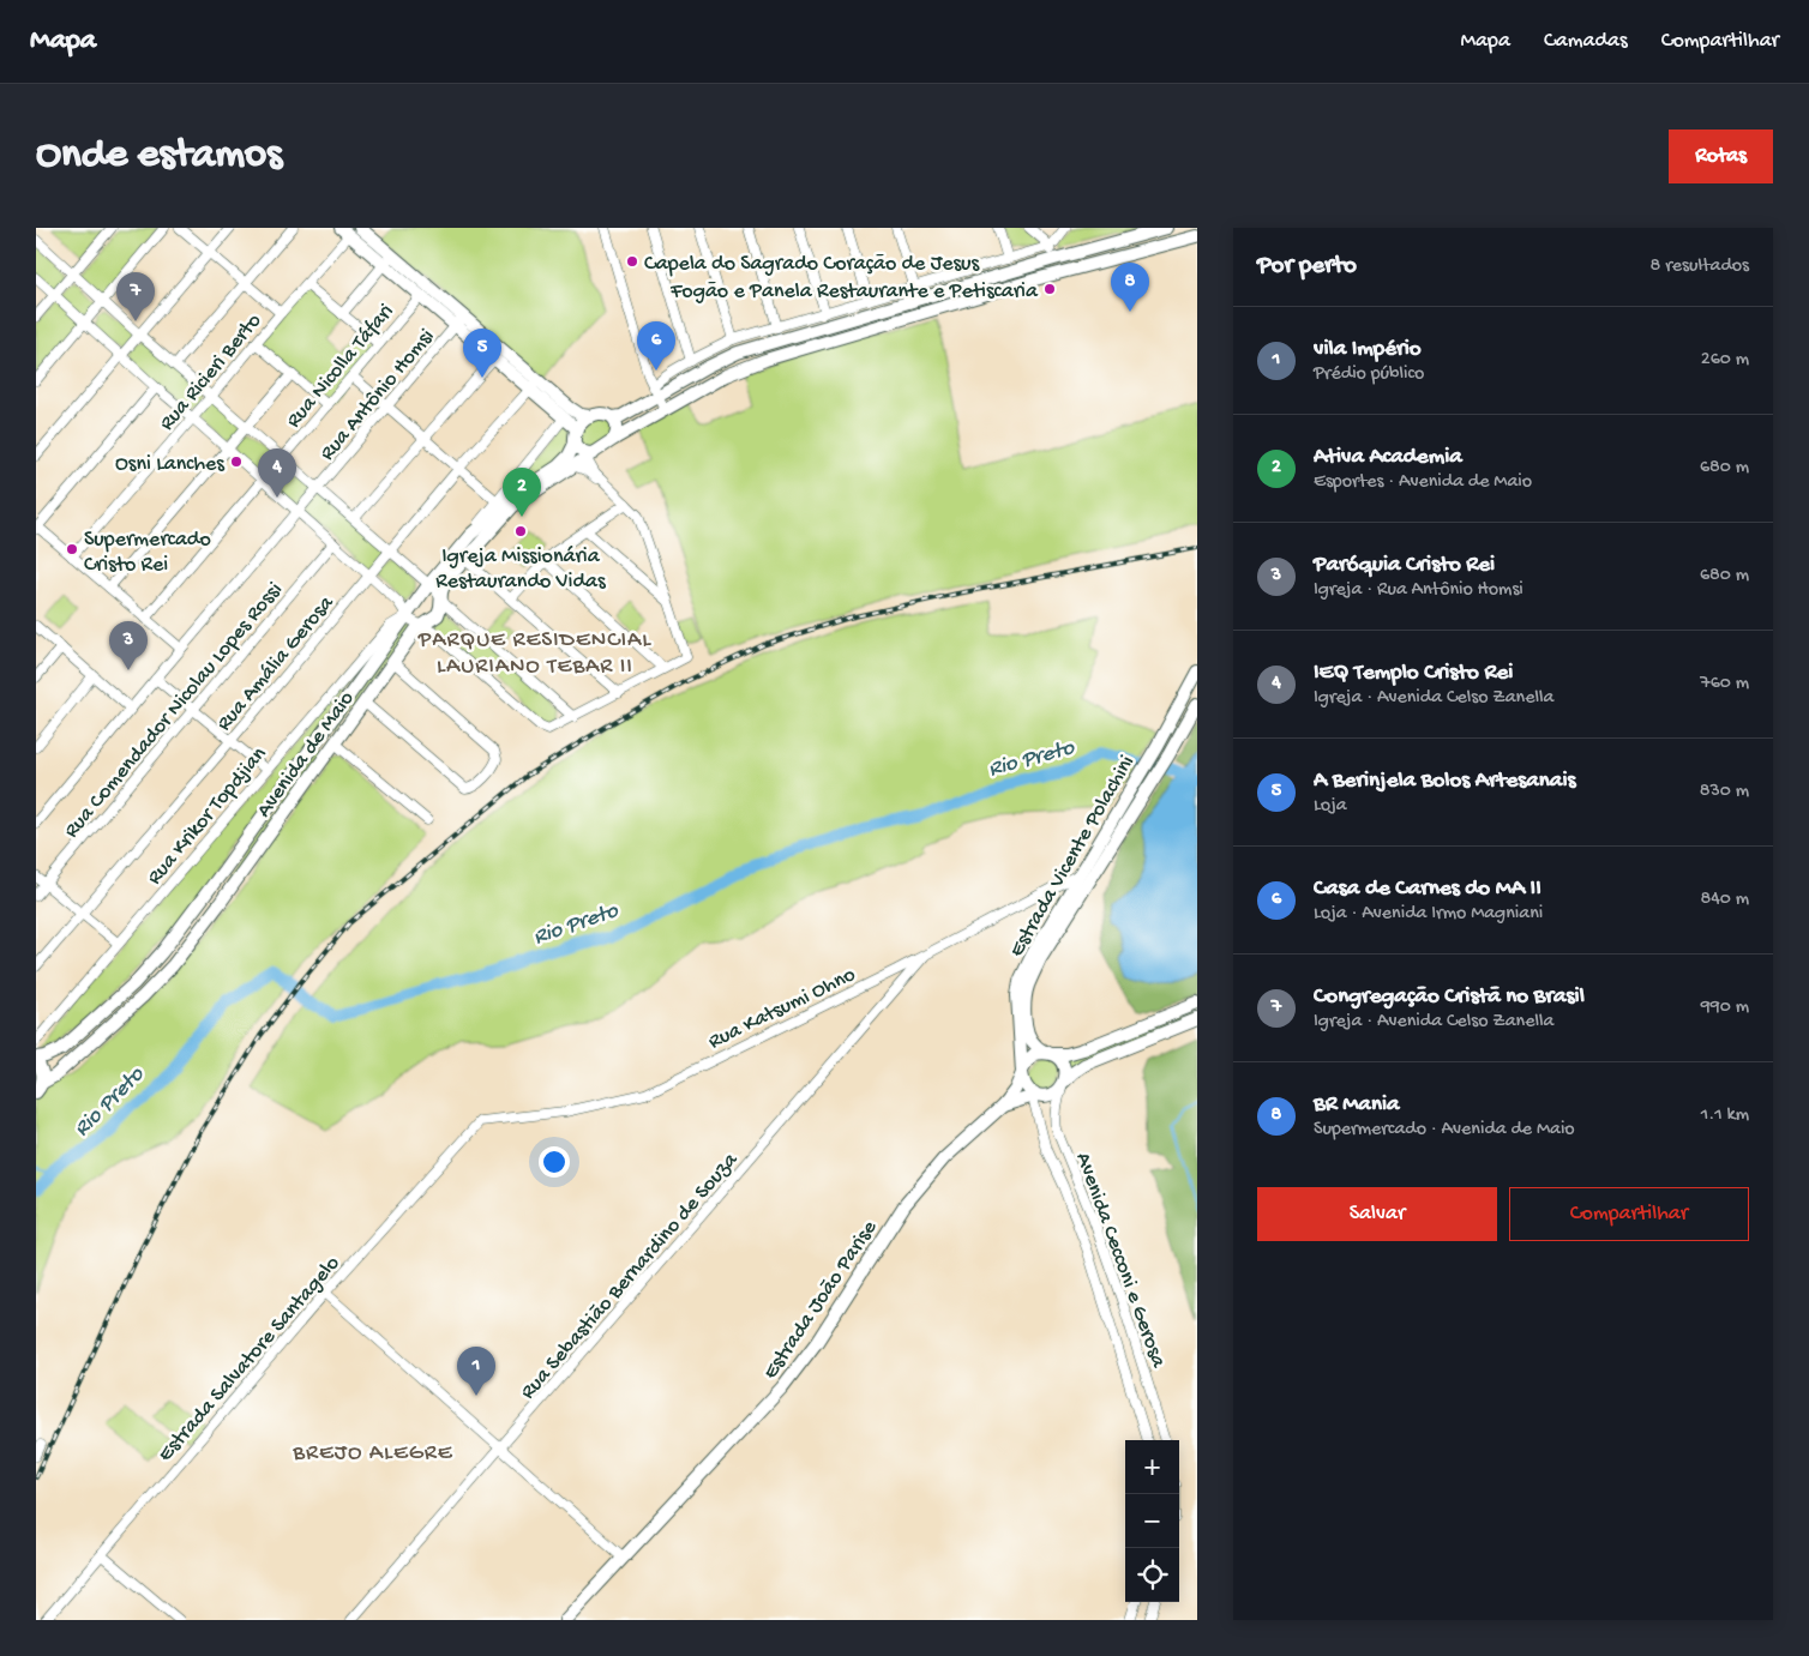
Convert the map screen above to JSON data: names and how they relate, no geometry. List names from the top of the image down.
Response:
{
  "streets": {
    "main road": ["Avenida de Maio", "Estrada Vicente Polachini", "Estrada João Parise"],
    "street": [
      "Rua Nicolla Táfari",
      "Rua Ricieri Berto",
      "Rua Antônio Homsi",
      "Rua Amália Gerosa",
      "Rua Comendador Nicolau Lopes Rossi",
      "Rua Krikor Topdjian",
      "Rua Katsumi Ohno",
      "Avenida Cecconi e Gerosa",
      "Rua Sebastião Bernardino de Souza",
      "Estrada Salvatore Santagelo"
    ]
  },
  "crossings": [
    ["Avenida de Maio", "Rua Krikor Topdjian"],
    ["Estrada Vicente Polachini", "Rua Katsumi Ohno"],
    ["Estrada Vicente Polachini", "Avenida Cecconi e Gerosa"],
    ["Estrada Vicente Polachini", "Estrada João Parise"],
    ["Rua Katsumi Ohno", "Rua Sebastião Bernardino de Souza"],
    ["Rua Katsumi Ohno", "Estrada Salvatore Santagelo"],
    ["Avenida Cecconi e Gerosa", "Estrada João Parise"]
  ],
  "districts": ["PARQUE RESIDENCIAL LAURIANO TEBAR II", "BREJO ALEGRE"],
  "water": ["Rio Preto"],
  "places": [
    "Capela do Sagrado Coração de Jesus",
    "Fogão e Panela Restaurante e Petiscaria",
    "Osni Lanches",
    "Igreja Missionária Restaurando Vidas",
    "Supermercado Cristo Rei"
  ],
  "page": {
    "header": "Mapa",
    "nav": ["Mapa", "Camadas", "Compartilhar"],
    "buttons": [
      "Rotas",
      ["Salvar", "Compartilhar"]
    ],
    "title": "Onde estamos",
    "heading": ["Por perto", "8 resultados"],
    "pins": [
      "8",
      "7",
      "6",
      "5",
      "4",
      "2",
      "3",
      "1"
    ],
    "list": [
      {
        "mark": "1",
        "name": "vila Império",
        "note": "Prédio público",
        "value": "260 m"
      },
      {
        "mark": "2",
        "name": "Ativa Academia",
        "note": "Esportes · Avenida de Maio",
        "value": "680 m"
      },
      {
        "mark": "3",
        "name": "Paróquia Cristo Rei",
        "note": "Igreja · Rua Antônio Homsi",
        "value": "680 m"
      },
      {
        "mark": "4",
        "name": "IEQ Templo Cristo Rei",
        "note": "Igreja · Avenida Celso Zanella",
        "value": "760 m"
      },
      {
        "mark": "5",
        "name": "A Berinjela Bolos Artesanais",
        "note": "Loja",
        "value": "830 m"
      },
      {
        "mark": "6",
        "name": "Casa de Carnes do MA II",
        "note": "Loja · Avenida Irmo Magniani",
        "value": "840 m"
      },
      {
        "mark": "7",
        "name": "Congregação Cristã no Brasil",
        "note": "Igreja · Avenida Celso Zanella",
        "value": "990 m"
      },
      {
        "mark": "8",
        "name": "BR Mania",
        "note": "Supermercado · Avenida de Maio",
        "value": "1.1 km"
      }
    ],
    "map_buttons": ["+", "−"]
  }
}
